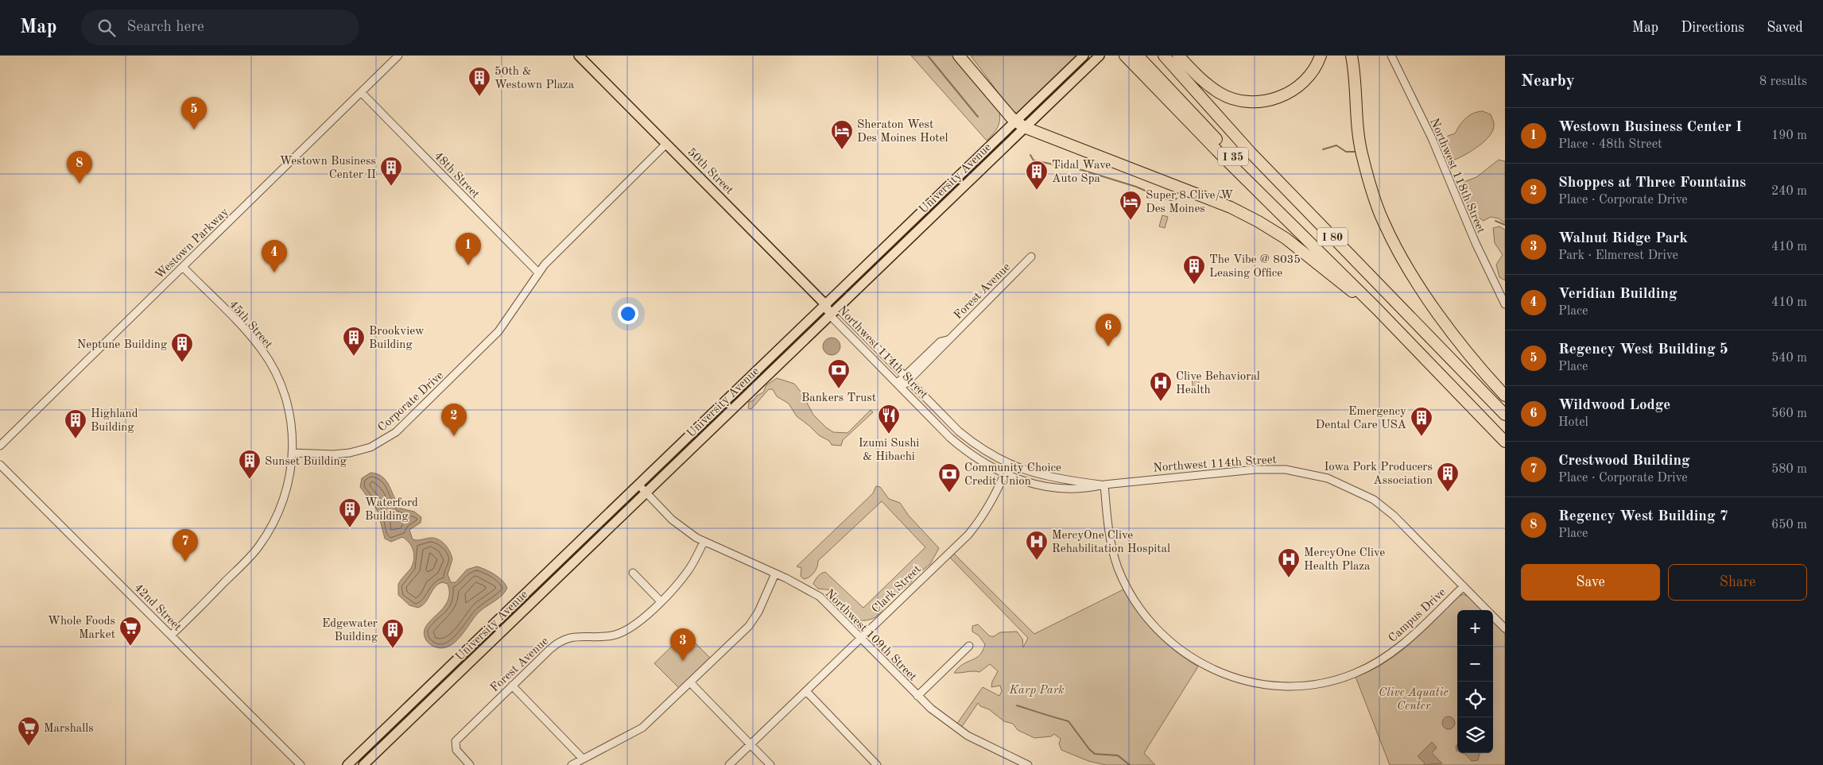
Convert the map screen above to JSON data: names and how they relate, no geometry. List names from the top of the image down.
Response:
{
  "streets": {
    "highway": ["I 35", "I 80"],
    "main road": ["50th Street", "University Avenue", "Northwest 114th Street"],
    "street": [
      "48th Street",
      "Northwest 118th Street",
      "Westown Parkway",
      "Forest Avenue",
      "45th Street",
      "Corporate Drive",
      "Clark Street",
      "42nd Street",
      "Campus Drive",
      "Northwest 109th Street"
    ]
  },
  "crossings": [
    ["I 35", "I 80"],
    ["50th Street", "University Avenue"],
    ["50th Street", "Northwest 114th Street"],
    ["50th Street", "Corporate Drive"],
    ["48th Street", "Westown Parkway"],
    ["48th Street", "Corporate Drive"],
    ["University Avenue", "Northwest 114th Street"],
    ["University Avenue", "Northwest 109th Street"],
    ["Westown Parkway", "45th Street"],
    ["Forest Avenue", "Northwest 114th Street"],
    ["Forest Avenue", "Northwest 109th Street"],
    ["45th Street", "Corporate Drive"],
    ["Northwest 114th Street", "Clark Street"],
    ["Northwest 114th Street", "Campus Drive"],
    ["Clark Street", "Northwest 109th Street"]
  ],
  "parks": ["Karp Park", "Clive Aquatic Center"],
  "places": {
    "building": [
      "50th & Westown Plaza",
      "Westown Business Center II",
      "Tidal Wave Auto Spa",
      "The Vibe @ 8035 Leasing Office",
      "Brookview Building",
      "Neptune Building",
      "Emergency Dental Care USA",
      "Highland Building",
      "Sunset Building",
      "Iowa Pork Producers Association",
      "Waterford Building",
      "Edgewater Building"
    ],
    "hotel": ["Sheraton West Des Moines Hotel", "Super 8 Clive/W Des Moines"],
    "bank": ["Bankers Trust", "Community Choice Credit Union"],
    "hospital": ["Clive Behavioral Health", "MercyOne Clive Rehabilitation Hospital", "MercyOne Clive Health Plaza"],
    "restaurant": ["Izumi Sushi & Hibachi"],
    "supermarket": ["Whole Foods Market", "Marshalls"]
  },
  "page": {
    "header": "Map",
    "search": "Search here",
    "nav": ["Map", "Directions", "Saved"],
    "heading": ["Nearby", "8 results"],
    "pins": [
      "5",
      "8",
      "1",
      "4",
      "6",
      "2",
      "7",
      "3"
    ],
    "list": [
      {
        "mark": "1",
        "name": "Westown Business Center I",
        "note": "Place · 48th Street",
        "value": "190 m"
      },
      {
        "mark": "2",
        "name": "Shoppes at Three Fountains",
        "note": "Place · Corporate Drive",
        "value": "240 m"
      },
      {
        "mark": "3",
        "name": "Walnut Ridge Park",
        "note": "Park · Elmcrest Drive",
        "value": "410 m"
      },
      {
        "mark": "4",
        "name": "Veridian Building",
        "note": "Place",
        "value": "410 m"
      },
      {
        "mark": "5",
        "name": "Regency West Building 5",
        "note": "Place",
        "value": "540 m"
      },
      {
        "mark": "6",
        "name": "Wildwood Lodge",
        "note": "Hotel",
        "value": "560 m"
      },
      {
        "mark": "7",
        "name": "Crestwood Building",
        "note": "Place · Corporate Drive",
        "value": "580 m"
      },
      {
        "mark": "8",
        "name": "Regency West Building 7",
        "note": "Place",
        "value": "650 m"
      }
    ],
    "buttons": ["Save", "Share"],
    "map_buttons": ["+", "−"]
  }
}
